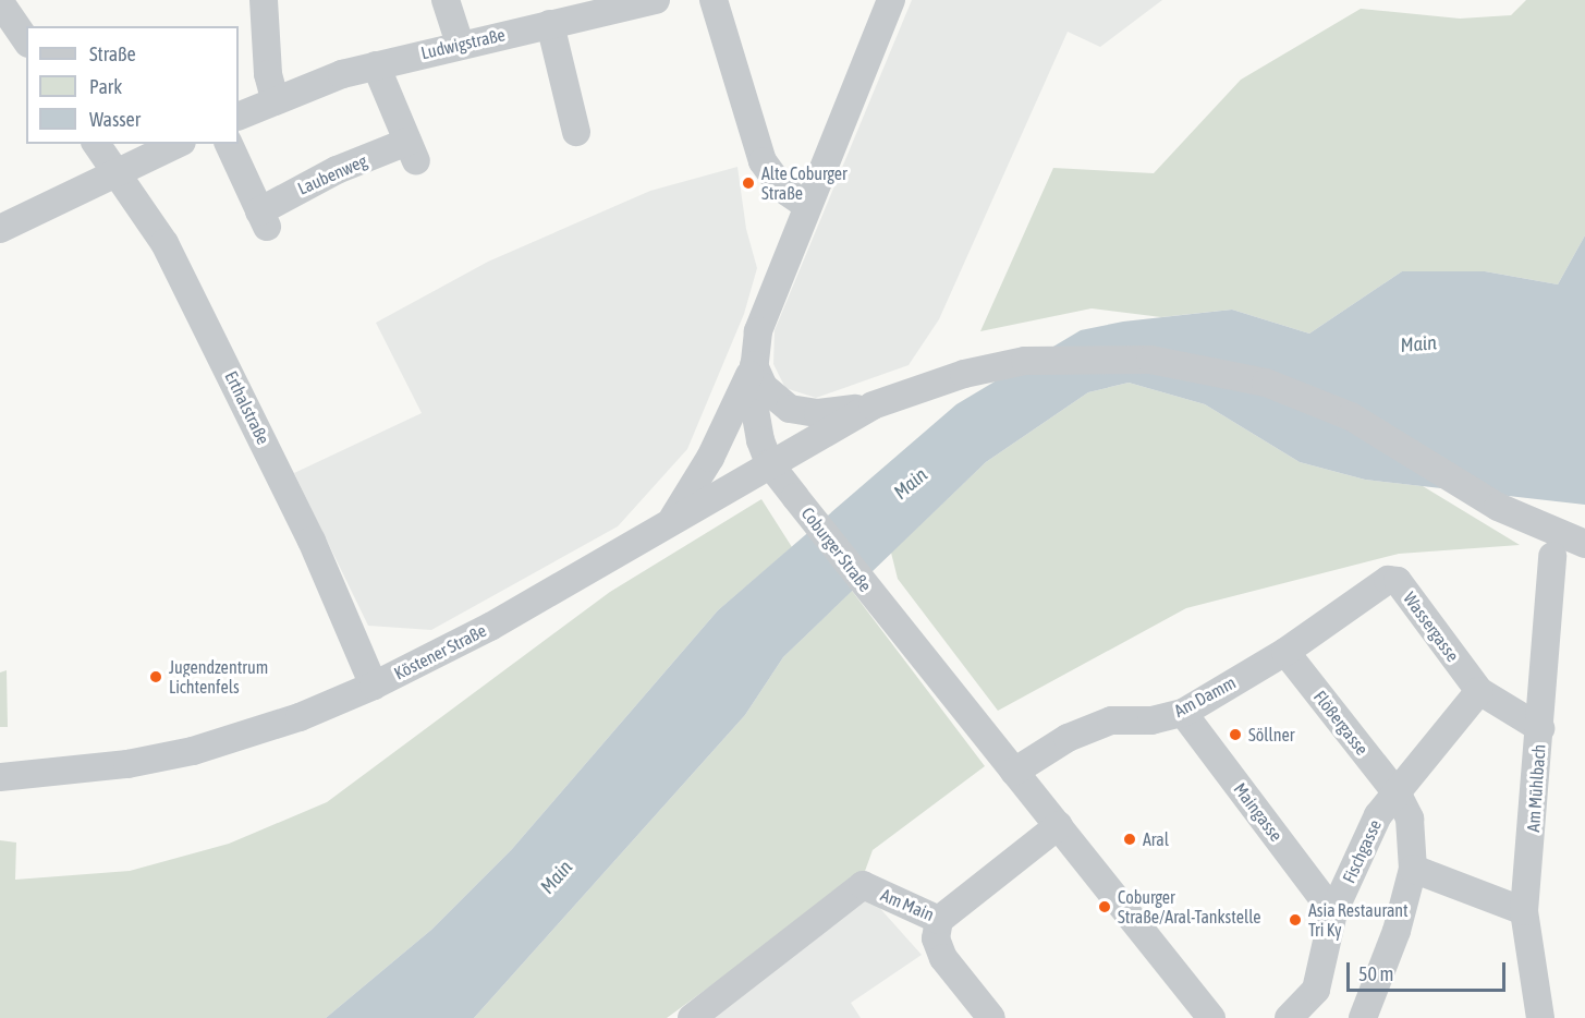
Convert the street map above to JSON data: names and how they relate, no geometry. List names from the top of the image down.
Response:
{
  "streets": {
    "street": [
      "Ludwigstraße",
      "Laubenweg",
      "Erthalstraße",
      "Coburger Straße",
      "Wassergasse",
      "Köstener Straße",
      "Am Damm",
      "Flößergasse",
      "Am Mühlbach",
      "Maingasse",
      "Fischgasse",
      "Am Main"
    ]
  },
  "crossings": [
    ["Ludwigstraße", "Laubenweg"],
    ["Erthalstraße", "Köstener Straße"],
    ["Coburger Straße", "Köstener Straße"],
    ["Coburger Straße", "Am Damm"],
    ["Coburger Straße", "Am Main"],
    ["Wassergasse", "Am Damm"],
    ["Wassergasse", "Flößergasse"],
    ["Wassergasse", "Am Mühlbach"],
    ["Wassergasse", "Fischgasse"],
    ["Am Damm", "Flößergasse"],
    ["Am Damm", "Maingasse"],
    ["Flößergasse", "Fischgasse"],
    ["Maingasse", "Fischgasse"]
  ],
  "water": ["Main"],
  "places": [
    "Alte Coburger Straße",
    "Jugendzentrum Lichtenfels",
    "Söllner",
    "Aral",
    "Coburger Straße/Aral-Tankstelle",
    "Asia Restaurant Tri Ky"
  ],
  "legend": ["Straße", "Park", "Wasser"],
  "scale_bar": "50 m"
}
